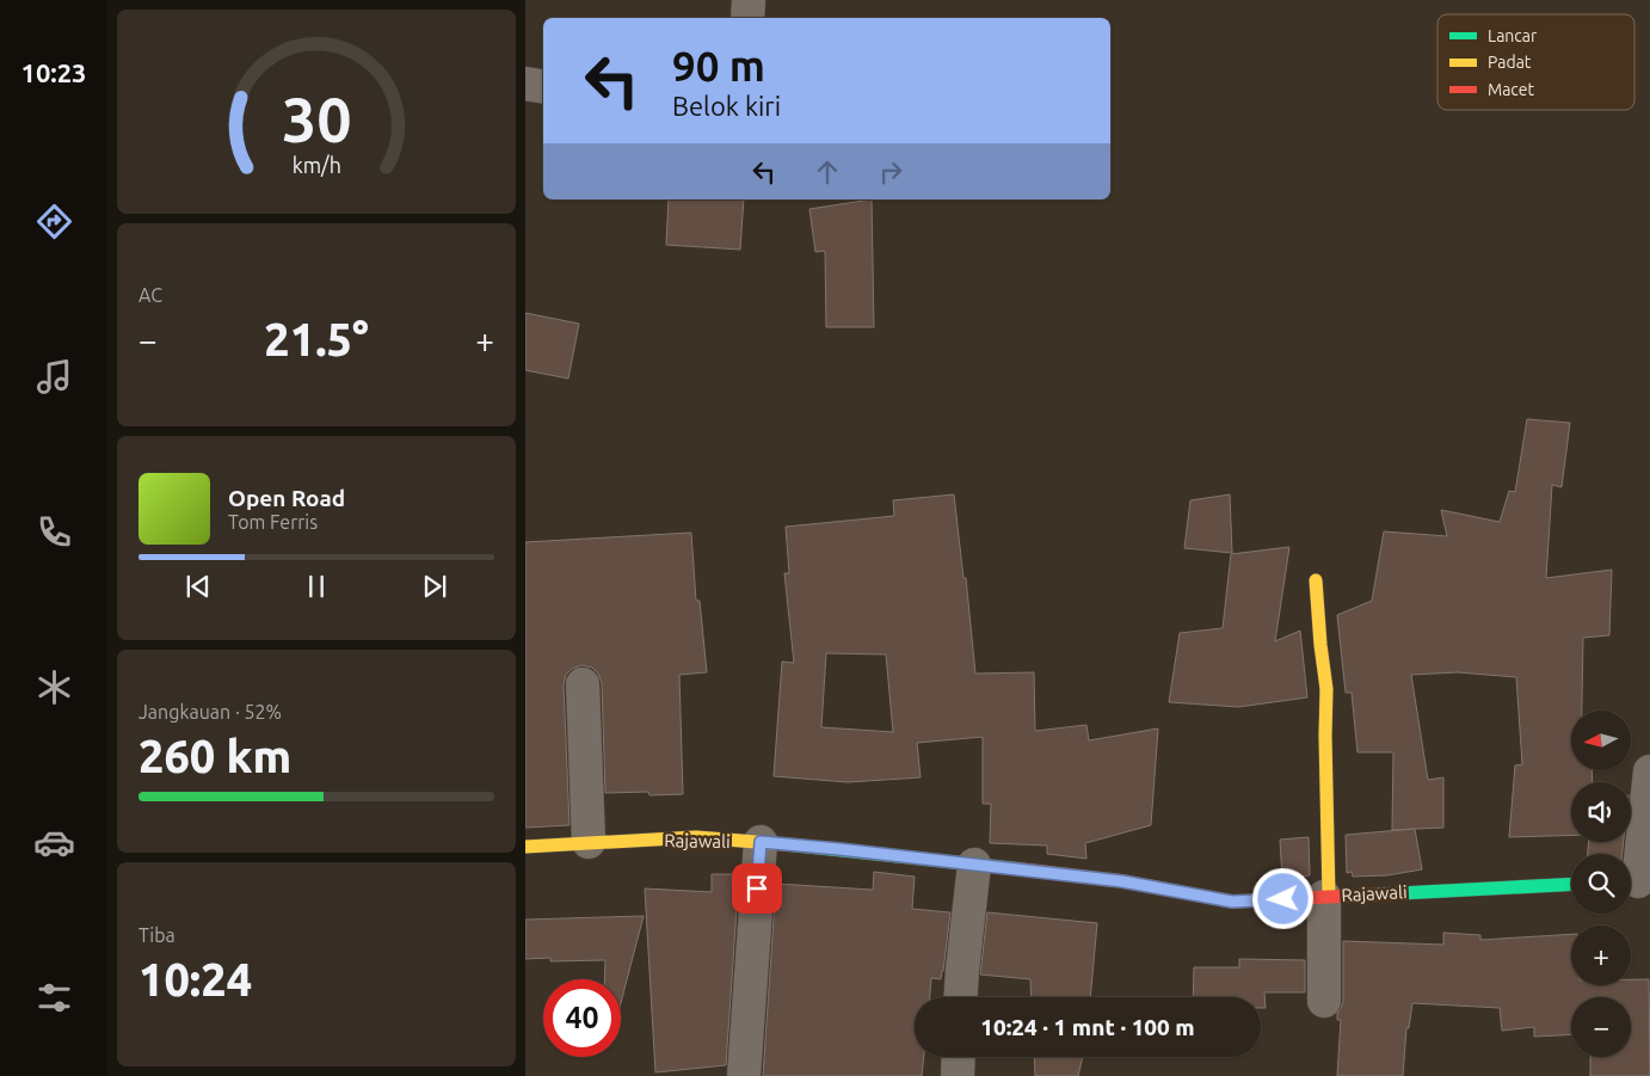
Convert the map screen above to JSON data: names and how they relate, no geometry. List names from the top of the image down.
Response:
{
  "streets": {
    "street": ["Rajawali"]
  },
  "legend": ["Lancar", "Padat", "Macet"],
  "north": "left",
  "page": {
    "tabs": "10:23",
    "turn": ["90 m", "Belok kiri"],
    "tile": [
      "AC",
      ["Jangkauan · 52%", "260 km"],
      ["Tiba", "10:24"]
    ],
    "heat": ["−", "21.5°", "+"],
    "song": ["Open Road", "Tom Ferris"],
    "map_buttons": ["+", "−"],
    "limit": "40",
    "trip": "10:24 · 1 mnt · 100 m",
    "gauge": ["30", "km/h"]
  }
}
